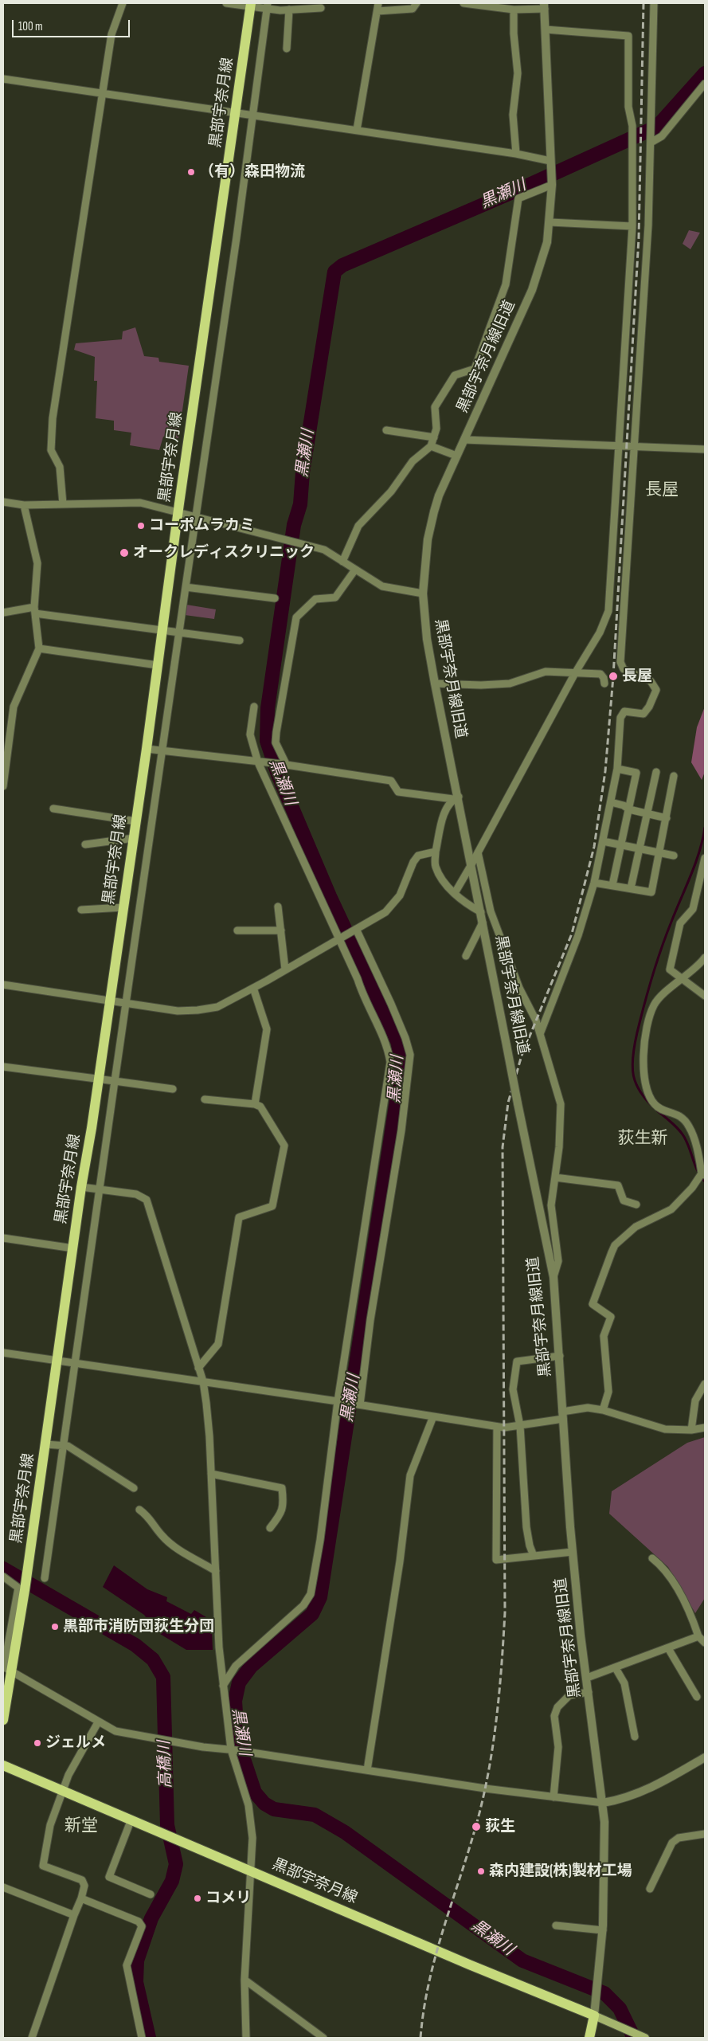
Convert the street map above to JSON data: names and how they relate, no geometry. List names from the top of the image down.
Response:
{
  "streets": {
    "main road": ["黒部宇奈月線"],
    "street": ["黒部宇奈月線旧道"]
  },
  "crossings": [
    ["黒部宇奈月線", "黒部宇奈月線旧道"]
  ],
  "districts": ["長屋", "荻生新", "新堂"],
  "water": ["黒瀬川", "高橋川"],
  "places": [
    "（有）森田物流",
    "コーポムラカミ",
    "オークレディスクリニック",
    "長屋",
    "黒部市消防団荻生分団",
    "ジェルメ",
    "荻生",
    "森内建設(株)製材工場",
    "コメリ"
  ],
  "scale_bar": "100 m"
}
